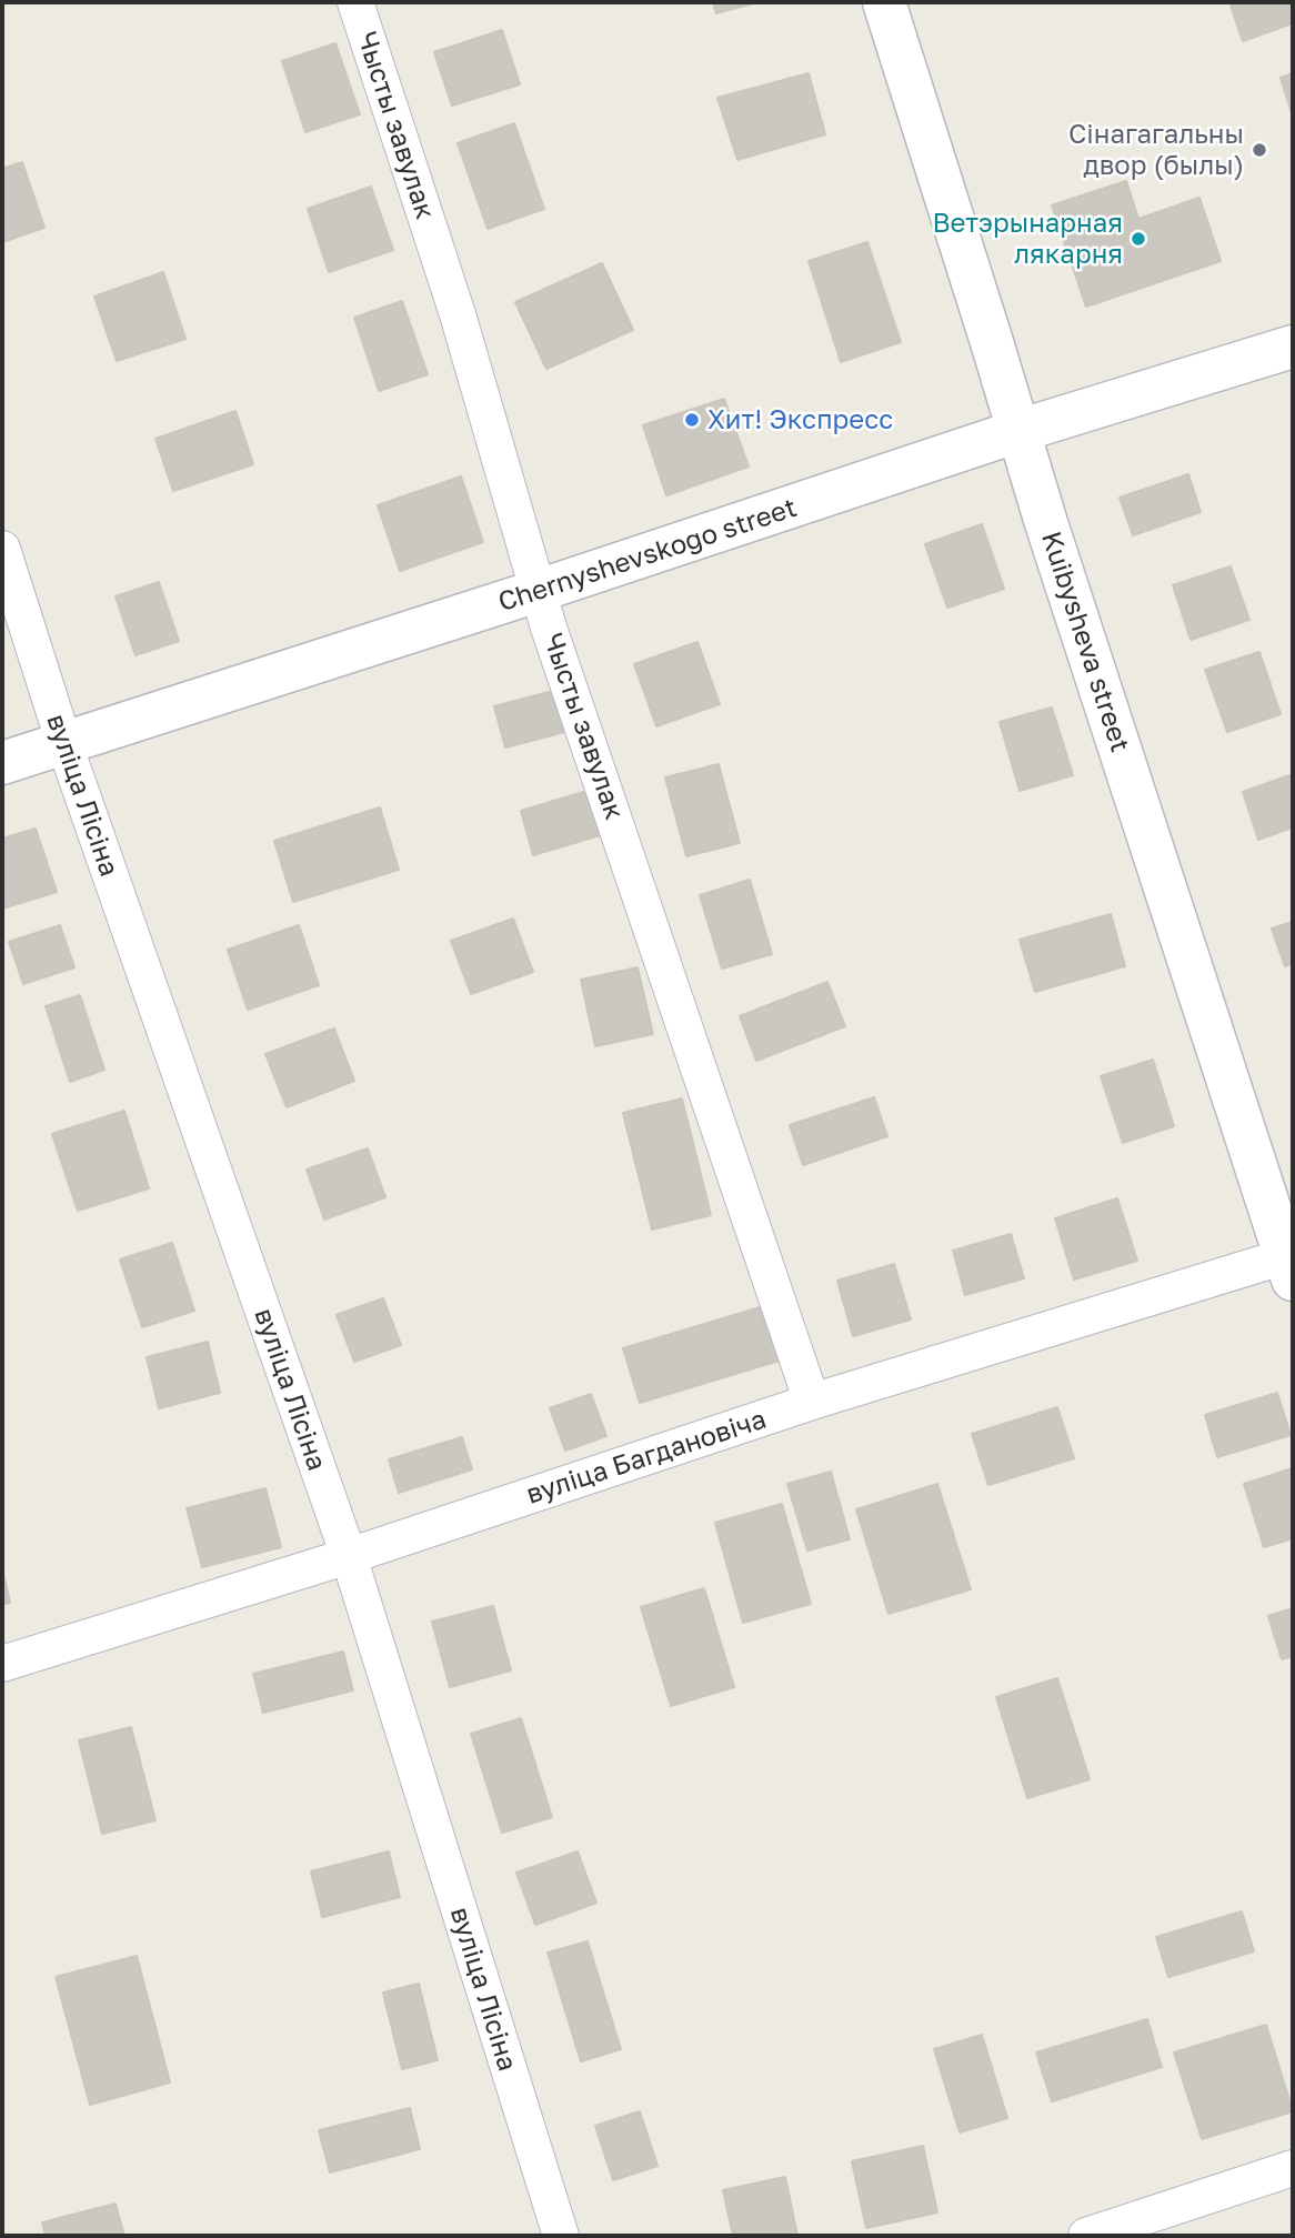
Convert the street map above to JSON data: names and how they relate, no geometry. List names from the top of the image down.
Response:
{
  "streets": {
    "main road": ["Chernyshevskogo street", "Kuibysheva street"],
    "street": ["Чысты завулак", "вуліца Лісіна", "вуліца Багдановіча"]
  },
  "crossings": [
    ["Чысты завулак", "Chernyshevskogo street"],
    ["Чысты завулак", "вуліца Багдановіча"],
    ["Chernyshevskogo street", "Kuibysheva street"],
    ["Chernyshevskogo street", "вуліца Лісіна"],
    ["Kuibysheva street", "вуліца Багдановіча"],
    ["вуліца Лісіна", "вуліца Багдановіча"]
  ],
  "places": ["Сінагагальны двор (былы)", "Ветэрынарная лякарня", "Хит! Экспресс"]
}
